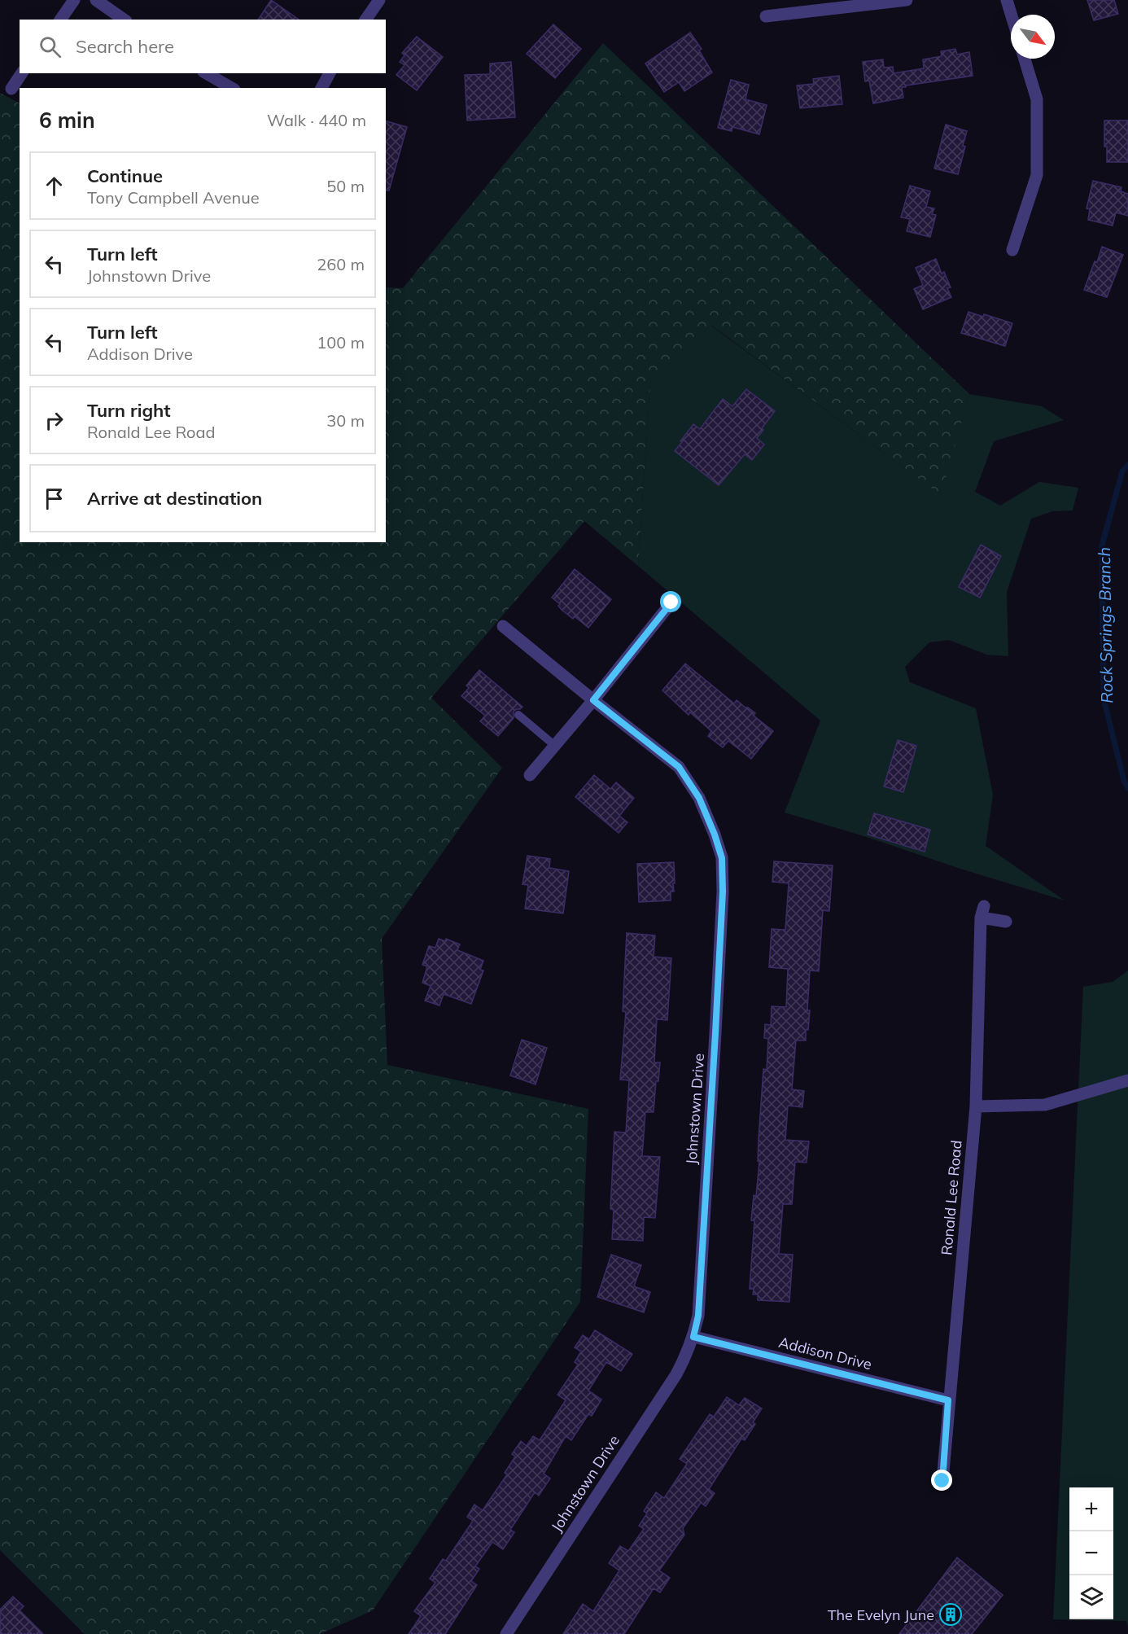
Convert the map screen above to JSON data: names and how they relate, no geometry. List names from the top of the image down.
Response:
{
  "streets": {
    "street": ["Johnstown Drive", "Ronald Lee Road", "Addison Drive"]
  },
  "crossings": [
    ["Johnstown Drive", "Addison Drive"],
    ["Ronald Lee Road", "Addison Drive"]
  ],
  "water": ["Rock Springs Branch"],
  "places": {
    "building": ["The Evelyn June"]
  },
  "north": "bottom right",
  "page": {
    "search": "Search here",
    "heading": ["6 min", "Walk · 440 m"],
    "list": [
      ["Continue", "Tony Campbell Avenue", "50 m"],
      ["Turn left", "Johnstown Drive", "260 m"],
      ["Turn left", "Addison Drive", "100 m"],
      ["Turn right", "Ronald Lee Road", "30 m"],
      "Arrive at destination"
    ],
    "map_buttons": ["+", "−"]
  }
}
